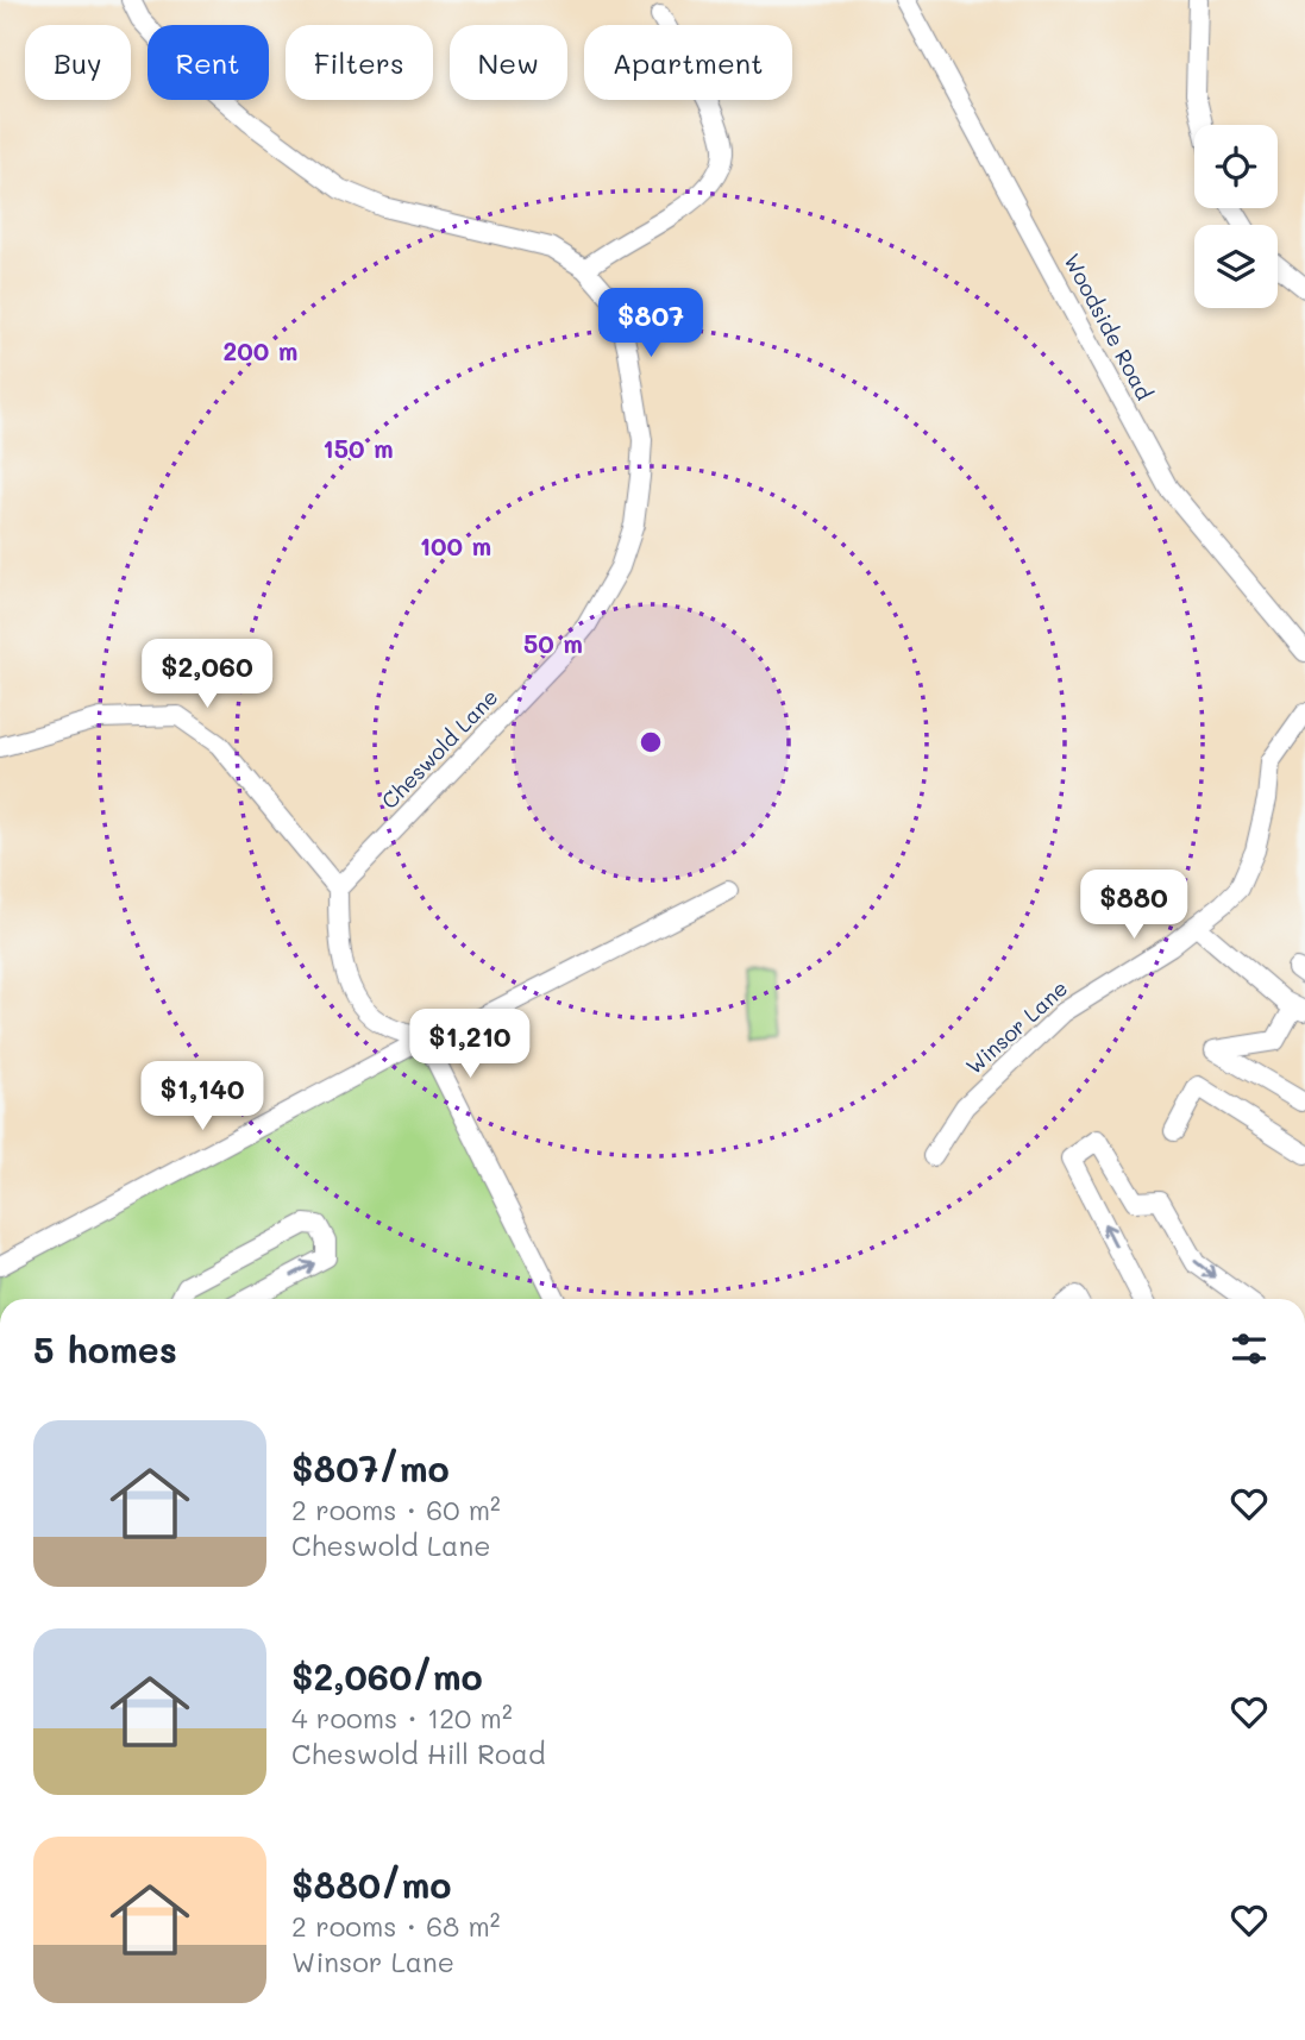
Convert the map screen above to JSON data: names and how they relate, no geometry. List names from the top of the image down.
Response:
{
  "streets": {
    "street": ["Woodside Road", "Cheswold Lane", "Winsor Lane"]
  },
  "page": {
    "chip": [
      "Buy",
      "Rent",
      "Filters",
      "New",
      "Apartment"
    ],
    "price": [
      "$807",
      "$2,060",
      "$880",
      "$1,210",
      "$1,140"
    ],
    "heading": "5 homes",
    "list": [
      {
        "name": "$807/mo",
        "note": "2 rooms · 60 m² · Cheswold Lane"
      },
      {
        "name": "$2,060/mo",
        "note": "4 rooms · 120 m² · Cheswold Hill Road"
      },
      {
        "name": "$880/mo",
        "note": "2 rooms · 68 m² · Winsor Lane"
      }
    ]
  },
  "rings": [
    "200 m",
    "150 m",
    "100 m",
    "50 m"
  ]
}
